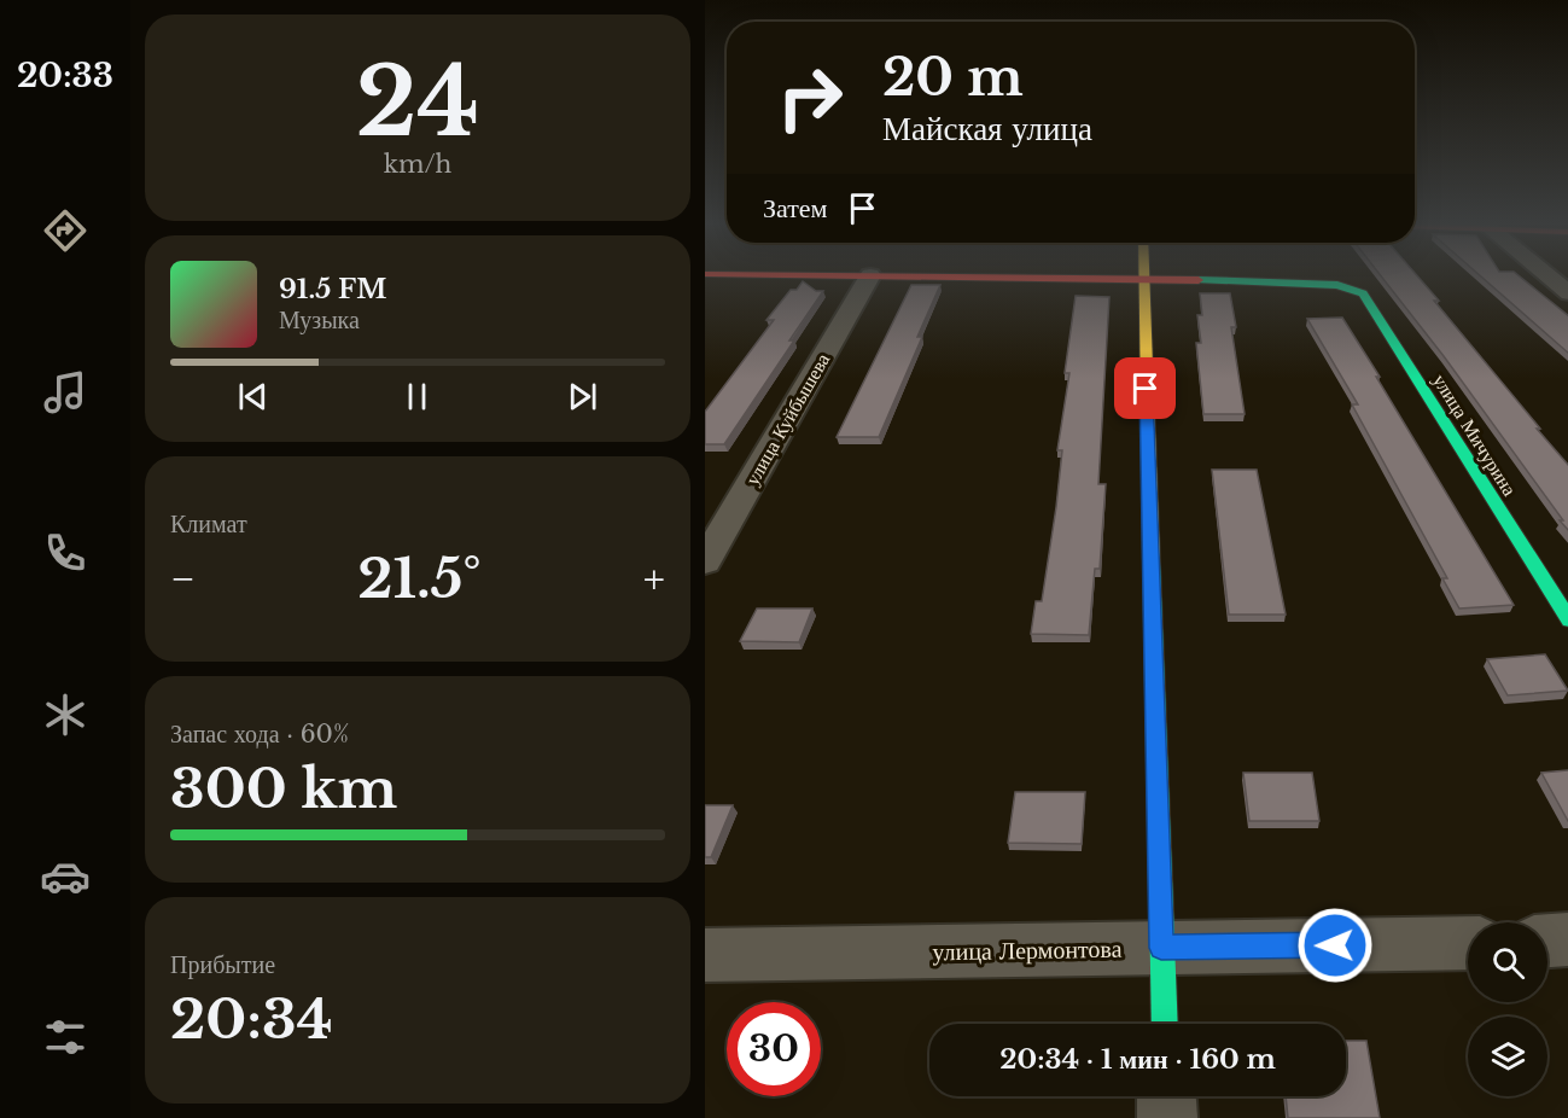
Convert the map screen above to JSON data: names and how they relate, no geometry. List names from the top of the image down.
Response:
{
  "streets": {
    "street": ["улица Куйбышева", "улица Мичурина", "улица Лермонтова"]
  },
  "page": {
    "tabs": "20:33",
    "tile": [
      ["24", "km/h"],
      "Климат",
      ["Запас хода · 60%", "300 km"],
      ["Прибытие", "20:34"]
    ],
    "turn": ["20 m", "Майская улица"],
    "then": "Затем",
    "song": ["91.5 FM", "Музыка"],
    "heat": ["−", "21.5°", "+"],
    "limit": "30",
    "trip": "20:34 · 1 мин · 160 m"
  }
}
